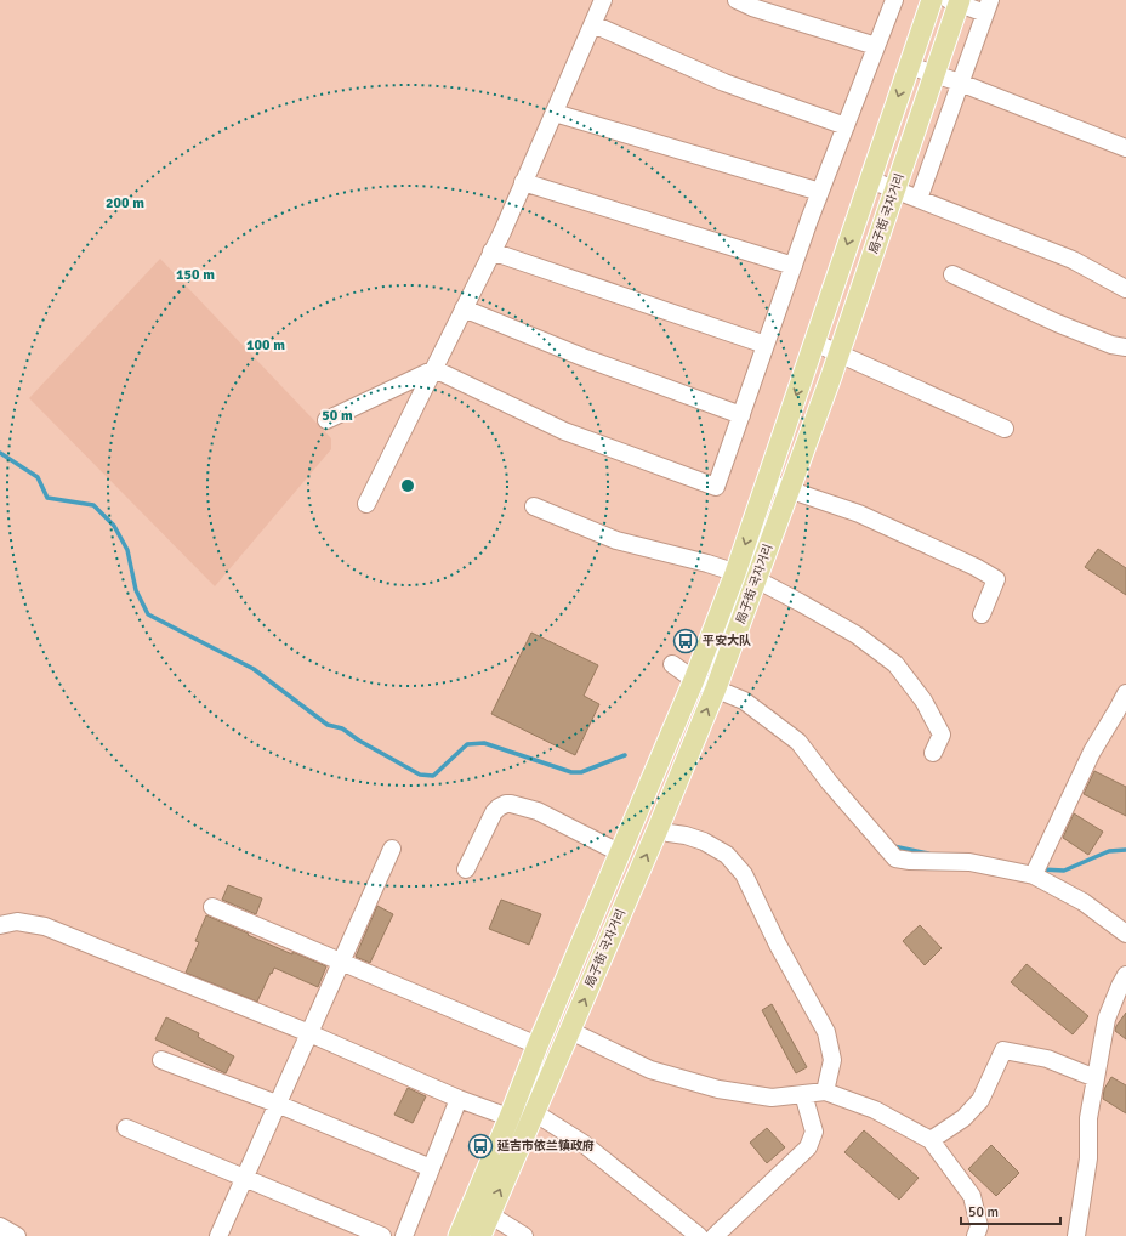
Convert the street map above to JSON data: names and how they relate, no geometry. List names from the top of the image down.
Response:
{
  "streets": {
    "main road": ["局子街 국자거리"]
  },
  "places": {
    "bus stop": ["平安大队", "延吉市依兰镇政府"]
  },
  "scale_bar": "50 m",
  "rings": [
    "200 m",
    "150 m",
    "100 m",
    "50 m"
  ]
}
